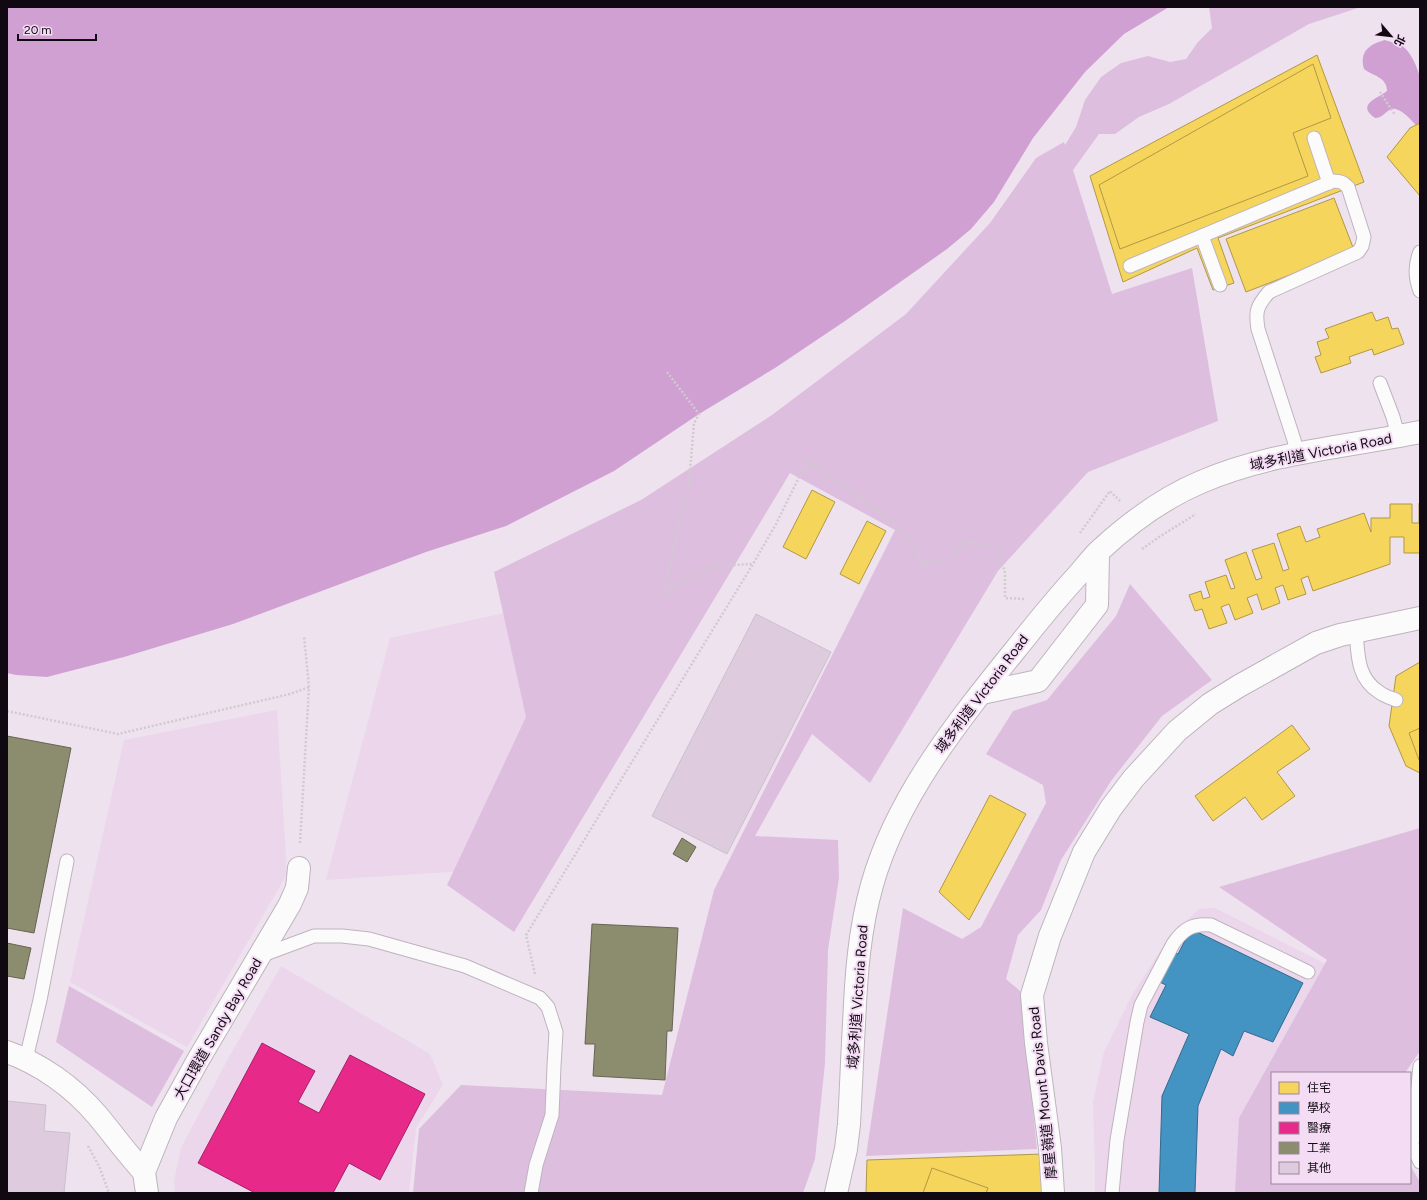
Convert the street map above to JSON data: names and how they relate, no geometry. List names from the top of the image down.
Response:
{
  "streets": {
    "street": ["域多利道 Victoria Road", "大口環道 Sandy Bay Road", "摩星嶺道 Mount Davis Road"]
  },
  "legend": [
    "住宅",
    "學校",
    "醫療",
    "工業",
    "其他"
  ],
  "scale_bar": "20 m",
  "north": "bottom right"
}
